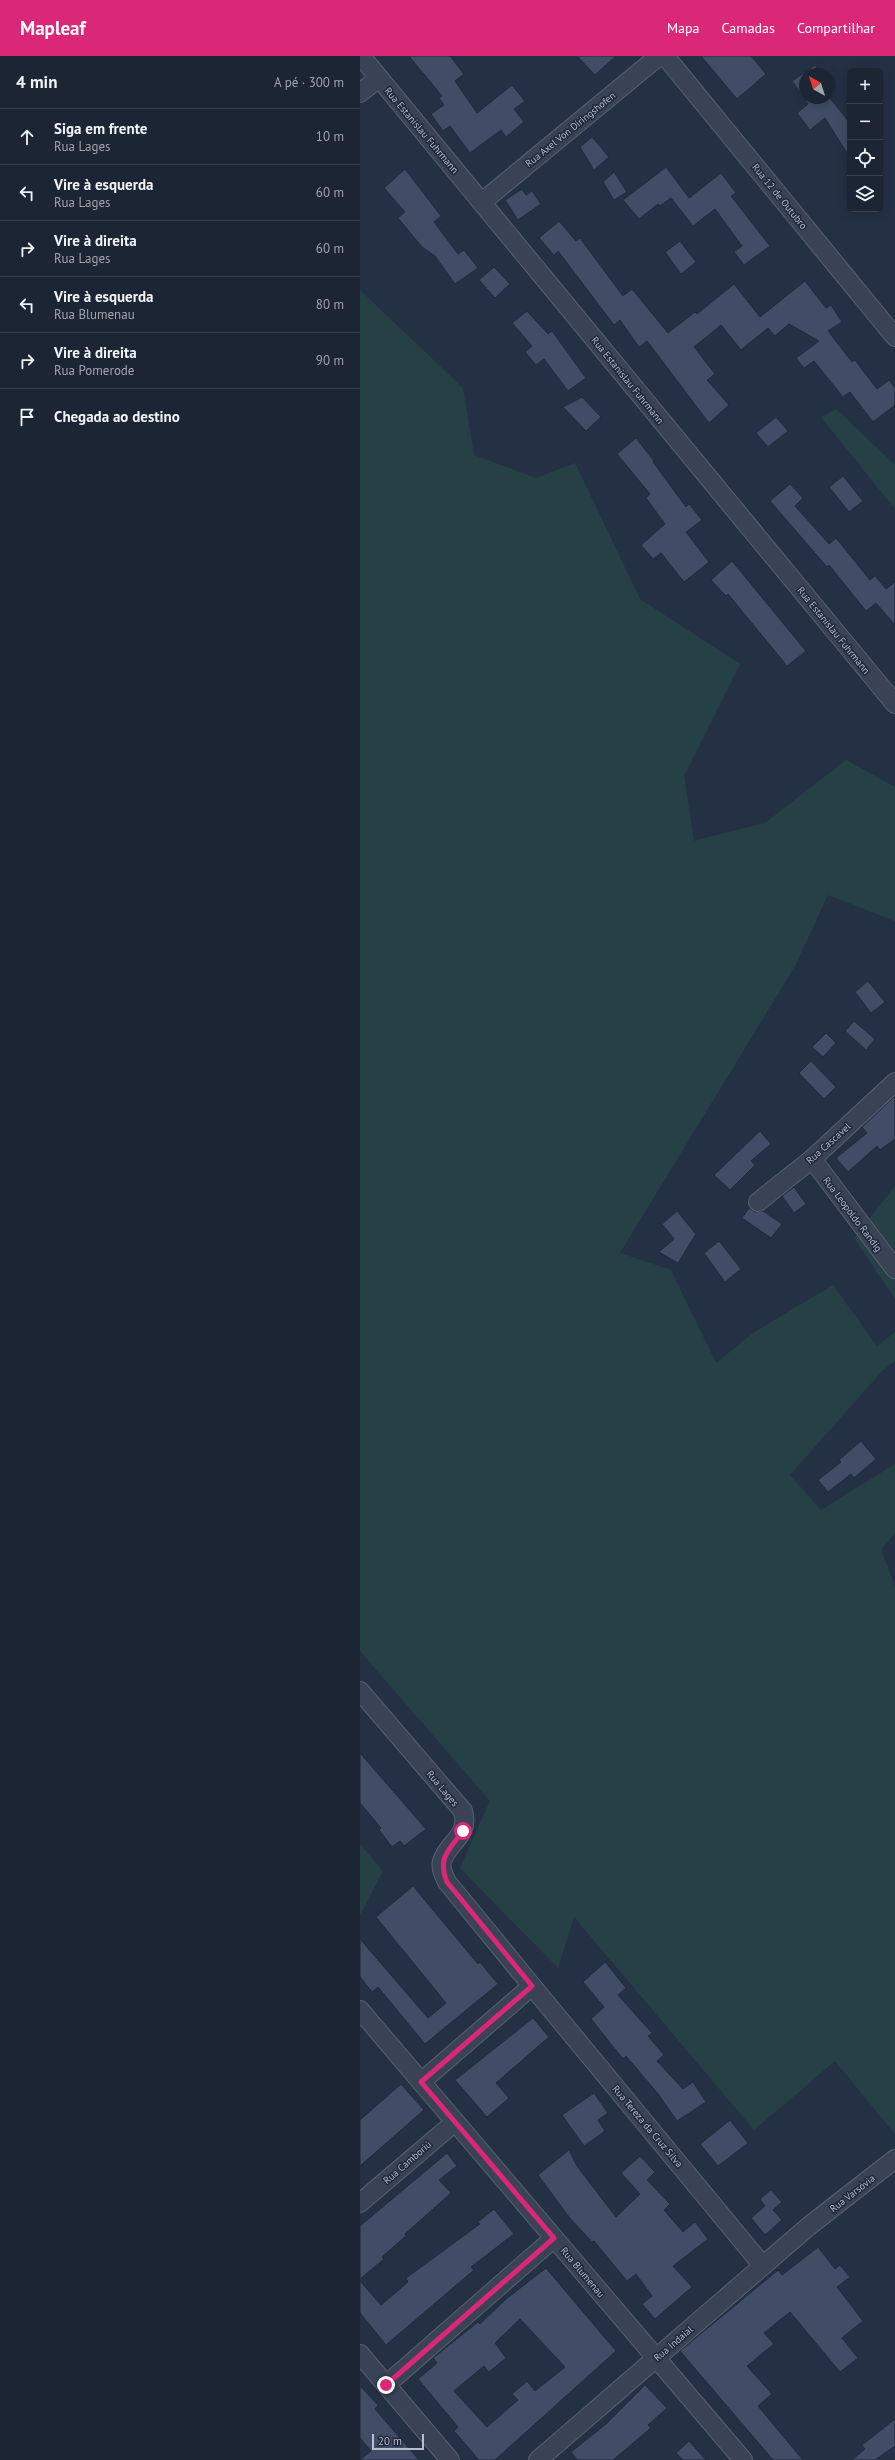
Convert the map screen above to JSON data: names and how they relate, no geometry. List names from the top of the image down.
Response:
{
  "streets": {
    "street": [
      "Rua Axel Von Diringshofen",
      "Rua Estanislau Fuhrmann",
      "Rua 12 de Outubro",
      "Rua Cascavel",
      "Rua Leopoldo Randig",
      "Rua Lages",
      "Rua Tereza da Cruz Silva",
      "Rua Camboriú",
      "Rua Varsóvia",
      "Rua Blumenau",
      "Rua Indaial"
    ]
  },
  "crossings": [
    ["Rua Axel Von Diringshofen", "Rua Estanislau Fuhrmann"],
    ["Rua Cascavel", "Rua Leopoldo Randig"],
    ["Rua Lages", "Rua Tereza da Cruz Silva"],
    ["Rua Tereza da Cruz Silva", "Rua Indaial"],
    ["Rua Camboriú", "Rua Blumenau"],
    ["Rua Varsóvia", "Rua Indaial"],
    ["Rua Blumenau", "Rua Indaial"]
  ],
  "scale_bar": "20 m",
  "north": "top left",
  "page": {
    "header": "Mapleaf",
    "nav": ["Mapa", "Camadas", "Compartilhar"],
    "heading": ["4 min", "A pé · 300 m"],
    "map_buttons": ["+", "−"],
    "list": [
      ["Siga em frente", "Rua Lages", "10 m"],
      ["Vire à esquerda", "Rua Lages", "60 m"],
      ["Vire à direita", "Rua Lages", "60 m"],
      ["Vire à esquerda", "Rua Blumenau", "80 m"],
      ["Vire à direita", "Rua Pomerode", "90 m"],
      "Chegada ao destino"
    ],
    "scale": "20 m"
  }
}
